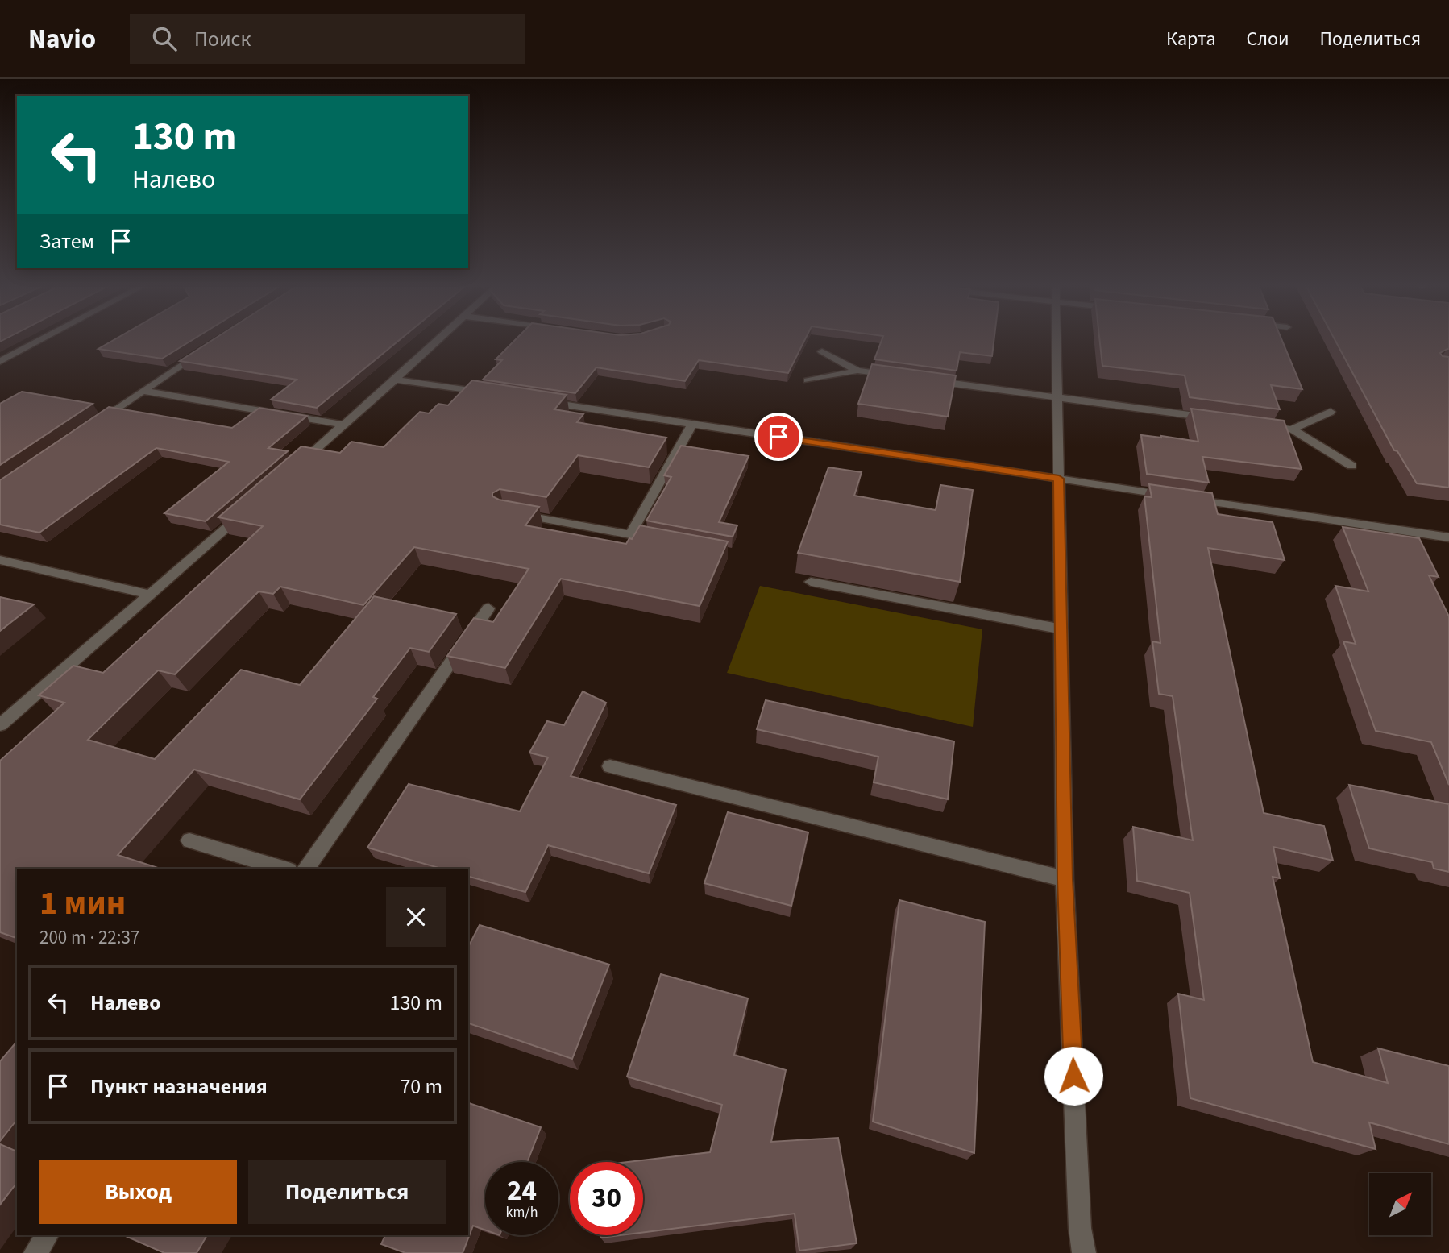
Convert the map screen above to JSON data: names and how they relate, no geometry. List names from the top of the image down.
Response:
{
  "north": "top right",
  "page": {
    "header": "Navio",
    "search": "Поиск",
    "nav": ["Карта", "Слои", "Поделиться"],
    "turn": ["130 m", "Налево"],
    "then": "Затем",
    "heading": ["1 мин", "200 m · 22:37"],
    "list": [
      {
        "name": "Налево",
        "value": "130 m"
      },
      {
        "name": "Пункт назначения",
        "value": "70 m"
      }
    ],
    "buttons": ["Выход", "Поделиться"],
    "speed": "24 km/h",
    "limit": "30"
  }
}
